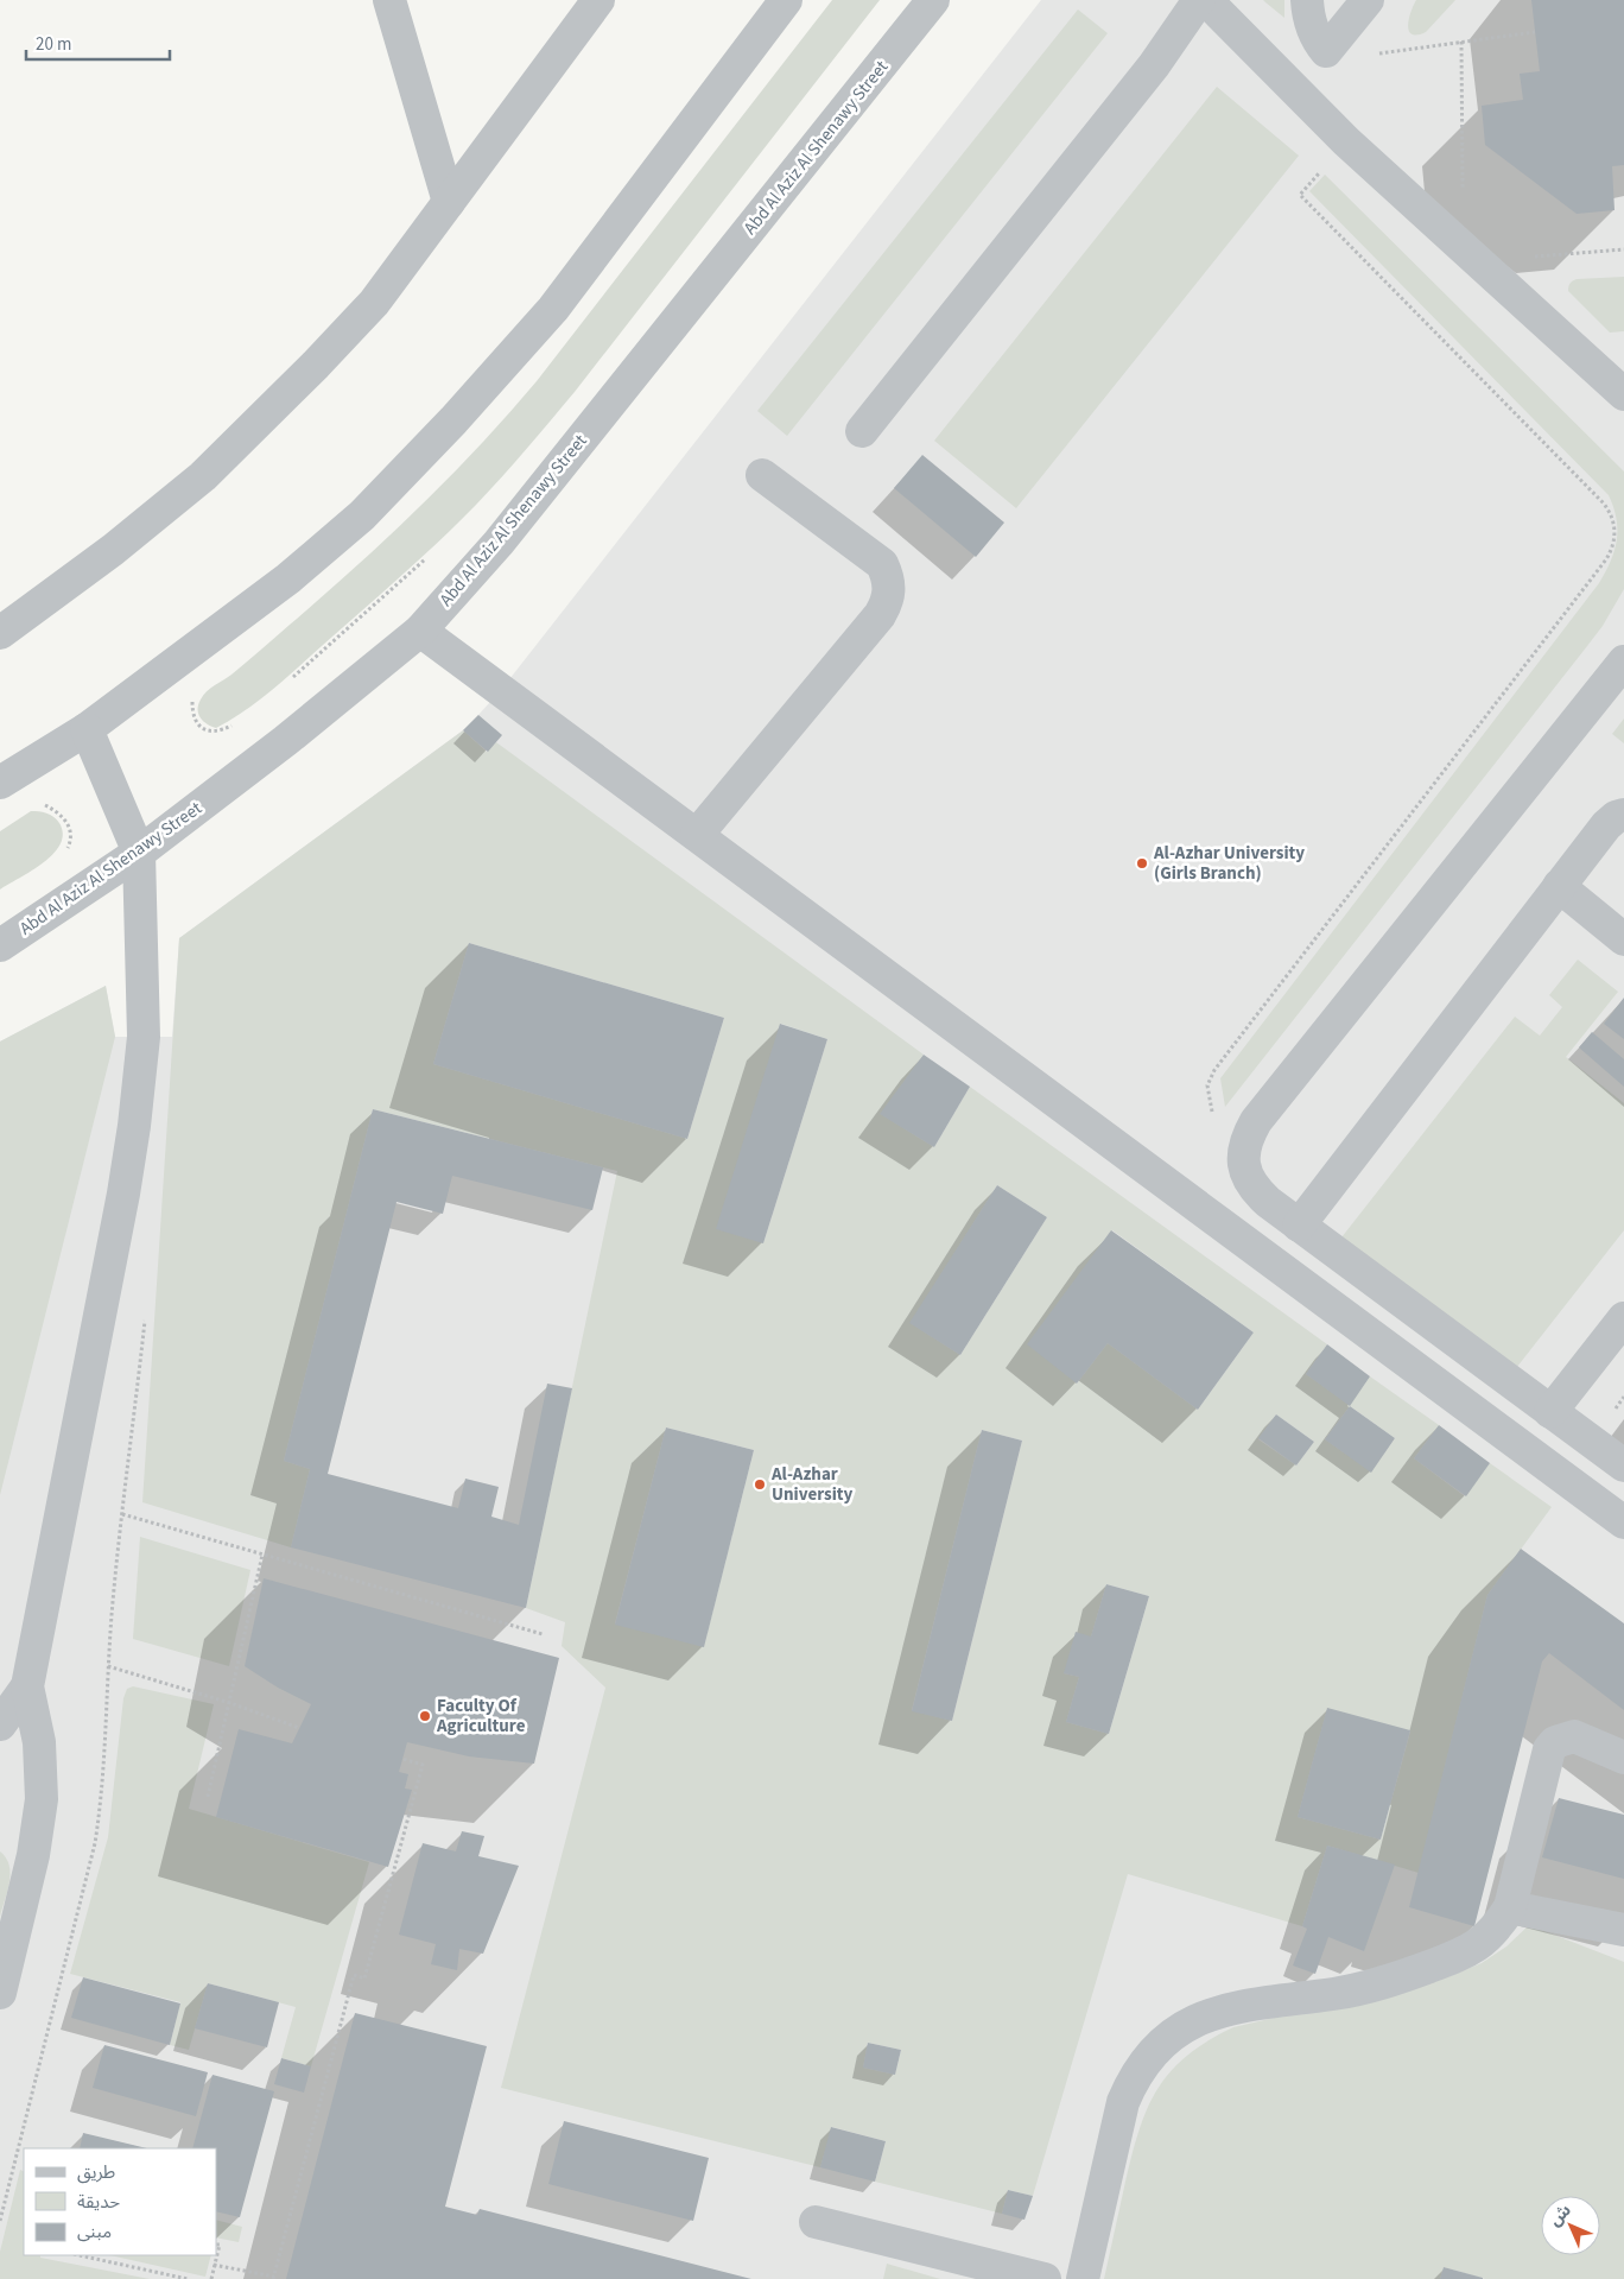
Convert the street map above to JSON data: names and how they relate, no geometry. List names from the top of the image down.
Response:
{
  "streets": {
    "street": ["Abd Al Aziz Al Shenawy Street"]
  },
  "places": ["Al-Azhar University (Girls Branch)", "Al-Azhar University", "Faculty Of Agriculture"],
  "legend": ["طريق", "حديقة", "مبنى"],
  "scale_bar": "20 m",
  "north": "top left"
}
